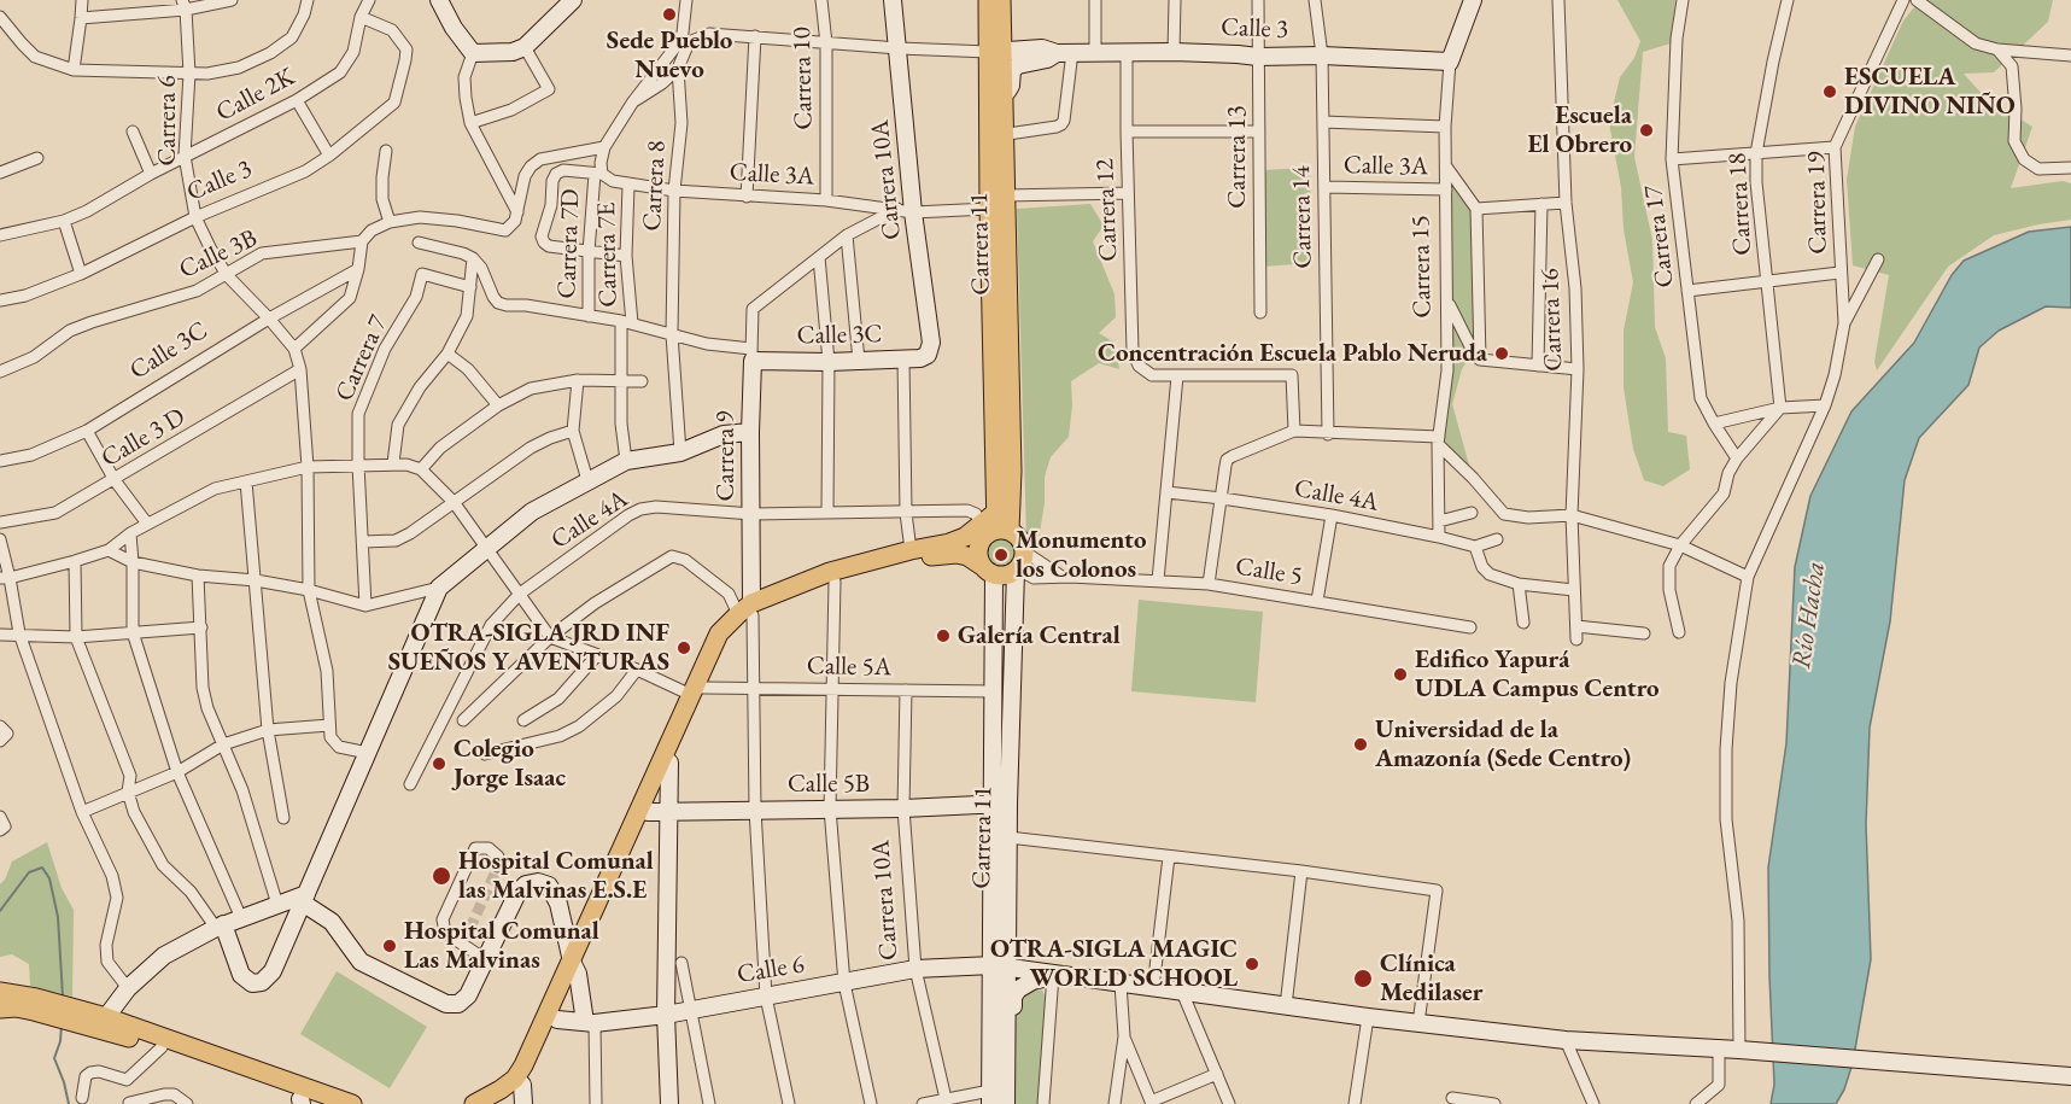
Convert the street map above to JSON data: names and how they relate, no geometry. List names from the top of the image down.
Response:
{
  "streets": {
    "main road": ["Carrera 11"],
    "street": [
      "Calle 3",
      "Carrera 10",
      "Calle 2K",
      "Carrera 6",
      "Carrera 13",
      "Calle 3A",
      "Carrera 10A",
      "Carrera 8",
      "Carrera 19",
      "Carrera 18",
      "Carrera 12",
      "Carrera 14",
      "Carrera 17",
      "Carrera 7D",
      "Calle 3B",
      "Carrera 7E",
      "Carrera 15",
      "Carrera 16",
      "Calle 3C",
      "Carrera 7",
      "Calle 3 D",
      "Carrera 9",
      "Calle 4A",
      "Calle 5",
      "Calle 5A",
      "Calle 5B",
      "Calle 6"
    ]
  },
  "crossings": [
    ["Calle 3", "Carrera 10"],
    ["Calle 3", "Calle 2K"],
    ["Calle 3", "Carrera 6"],
    ["Calle 3", "Carrera 13"],
    ["Calle 3", "Carrera 10A"],
    ["Calle 3", "Carrera 8"],
    ["Calle 3", "Carrera 12"],
    ["Calle 3", "Carrera 14"],
    ["Calle 3", "Carrera 11"],
    ["Calle 3", "Carrera 15"],
    ["Carrera 10", "Calle 3A"],
    ["Calle 2K", "Carrera 6"],
    ["Carrera 6", "Calle 3B"],
    ["Carrera 6", "Calle 3C"],
    ["Carrera 6", "Calle 3 D"],
    ["Calle 3A", "Carrera 10A"],
    ["Calle 3A", "Carrera 8"],
    ["Calle 3A", "Carrera 14"],
    ["Calle 3A", "Carrera 7D"],
    ["Calle 3A", "Carrera 11"],
    ["Calle 3A", "Carrera 7E"],
    ["Calle 3A", "Carrera 15"],
    ["Carrera 10A", "Calle 3C"],
    ["Carrera 10A", "Calle 5A"],
    ["Carrera 10A", "Calle 5B"],
    ["Carrera 10A", "Calle 6"],
    ["Carrera 8", "Calle 3C"],
    ["Carrera 19", "Calle 6"],
    ["Carrera 7D", "Calle 3C"],
    ["Carrera 11", "Calle 4A"],
    ["Carrera 11", "Calle 5"],
    ["Carrera 11", "Calle 5A"],
    ["Carrera 11", "Calle 5B"],
    ["Carrera 11", "Calle 6"],
    ["Carrera 7E", "Calle 3C"],
    ["Carrera 15", "Calle 4A"],
    ["Calle 3C", "Carrera 9"],
    ["Carrera 9", "Calle 4A"],
    ["Calle 4A", "Calle 5"]
  ],
  "water": ["Río Hacha"],
  "places": [
    "Sede Pueblo Nuevo",
    "ESCUELA DIVINO NIÑO",
    "Escuela El Obrero",
    "Concentración Escuela Pablo Neruda",
    "Monumento los Colonos",
    "Galería Central",
    "OTRA-SIGLA JRD INF SUEÑOS Y AVENTURAS",
    "Edifico Yapurá UDLA Campus Centro",
    "Universidad de la Amazonía (Sede Centro)",
    "Colegio Jorge Isaac",
    "Hospital Comunal las Malvinas E.S.E",
    "Hospital Comunal Las Malvinas",
    "OTRA-SIGLA MAGIC WORLD SCHOOL",
    "Clínica Medilaser"
  ]
}
